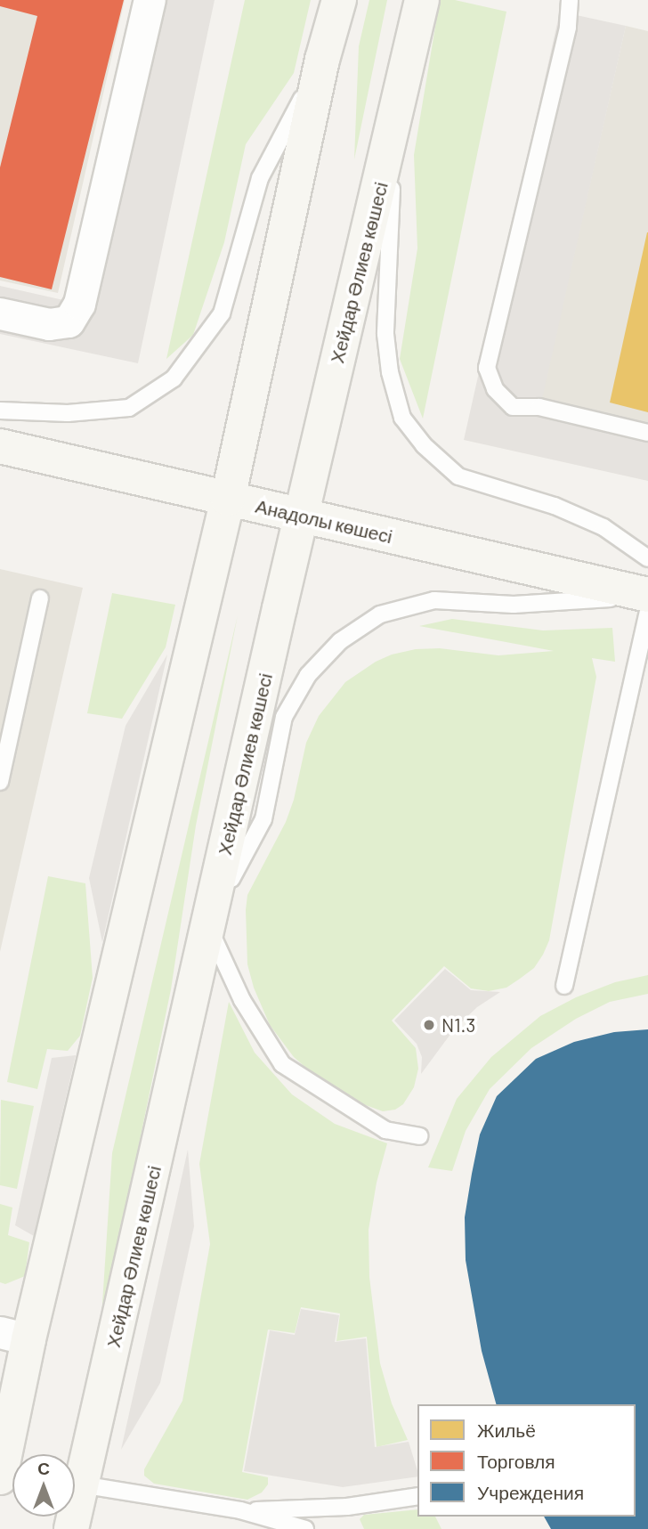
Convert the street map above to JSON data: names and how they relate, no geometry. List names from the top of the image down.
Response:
{
  "streets": {
    "street": ["Хейдар Әлиев көшесі", "Анадолы көшесі"]
  },
  "crossings": [
    ["Хейдар Әлиев көшесі", "Анадолы көшесі"]
  ],
  "places": ["N1.3"],
  "legend": ["Жильё", "Торговля", "Учреждения"],
  "north": "top"
}
